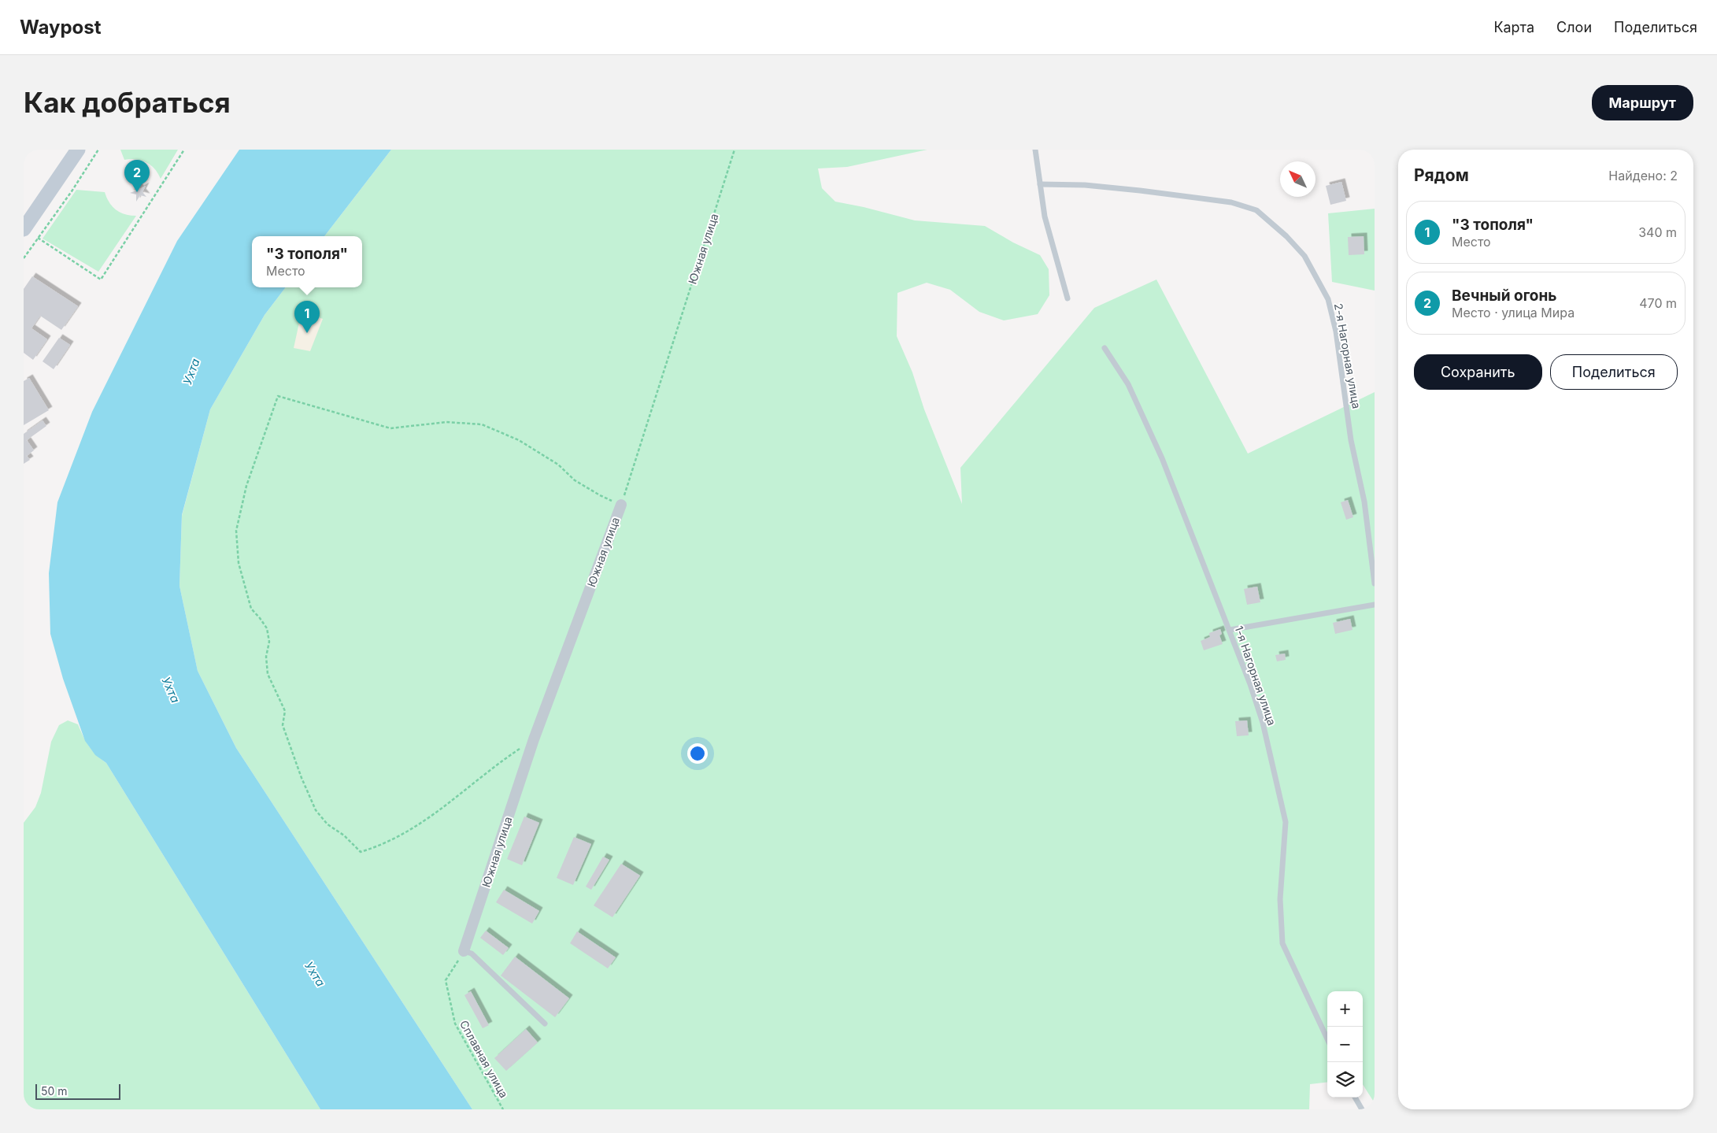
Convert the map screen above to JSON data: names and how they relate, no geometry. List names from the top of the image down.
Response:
{
  "streets": {
    "street": ["Южная улица"],
    "lane": ["2-я Нагорная улица", "1-я Нагорная улица"],
    "path": ["Сплавная улица"]
  },
  "crossings": [
    ["Южная улица", "Сплавная улица"]
  ],
  "water": ["Ухта"],
  "scale_bar": "50 m",
  "north": "top left",
  "page": {
    "header": "Waypost",
    "nav": ["Карта", "Слои", "Поделиться"],
    "buttons": [
      "Маршрут",
      ["Сохранить", "Поделиться"]
    ],
    "title": "Как добраться",
    "heading": ["Рядом", "Найдено: 2"],
    "pins": ["2", "1"],
    "list": [
      {
        "mark": "1",
        "name": "\"3 тополя\"",
        "note": "Место",
        "value": "340 m"
      },
      {
        "mark": "2",
        "name": "Вечный огонь",
        "note": "Место · улица Мира",
        "value": "470 m"
      }
    ],
    "popup": ["\"3 тополя\"", "Место"],
    "map_buttons": ["+", "−"],
    "scale": "50 m"
  }
}
